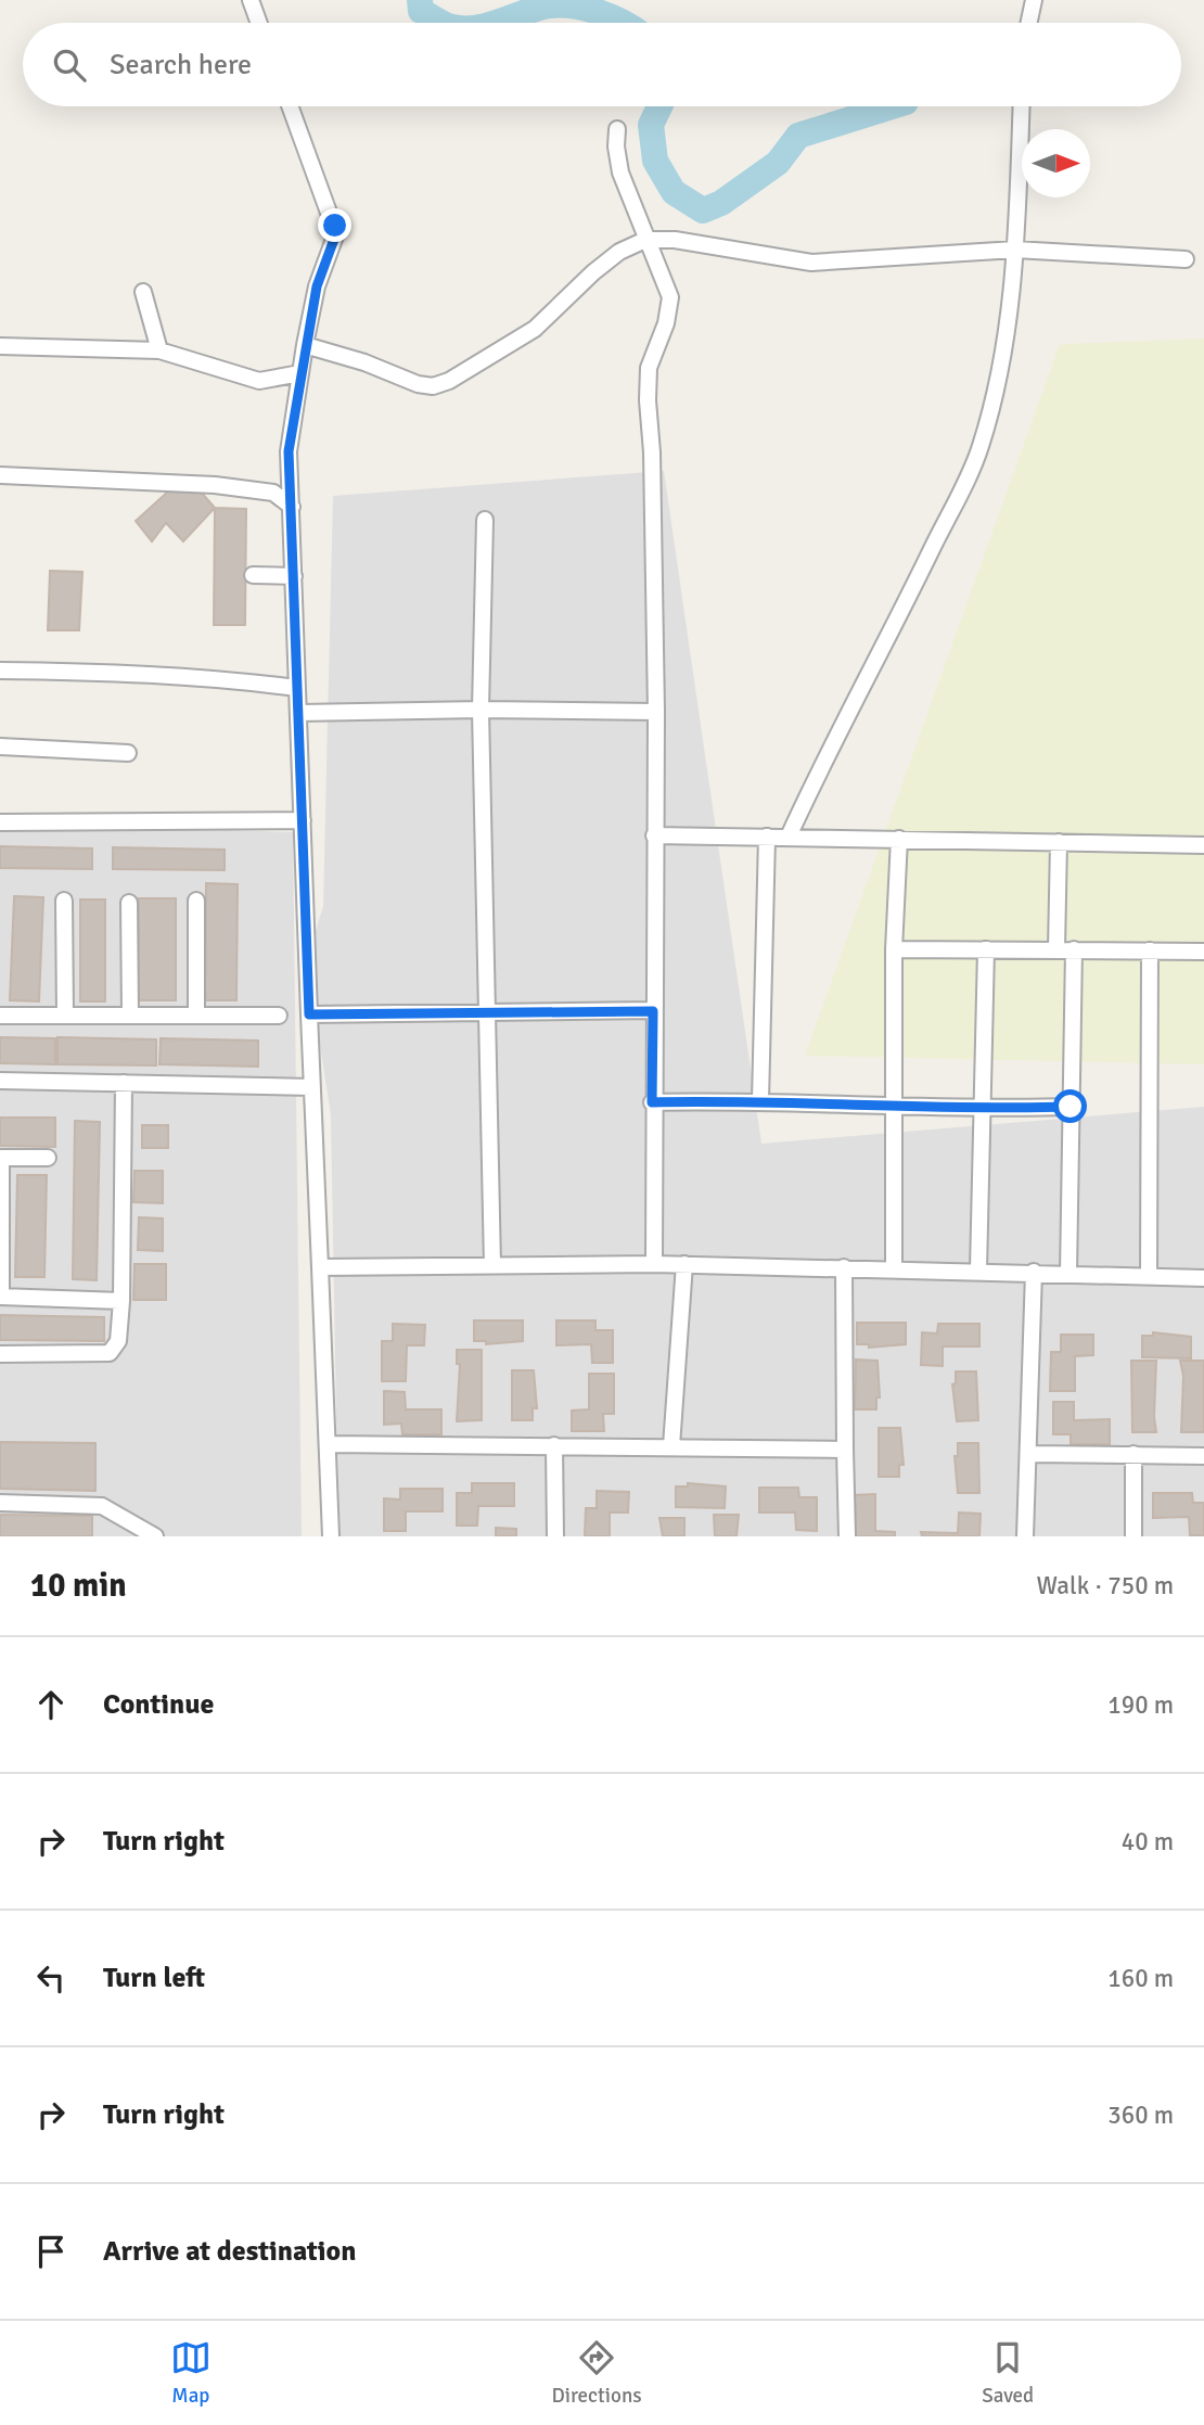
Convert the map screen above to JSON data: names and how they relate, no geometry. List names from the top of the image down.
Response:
{
  "north": "right",
  "page": {
    "search": "Search here",
    "heading": ["10 min", "Walk · 750 m"],
    "list": [
      ["Continue", "190 m"],
      ["Turn right", "40 m"],
      ["Turn left", "160 m"],
      ["Turn right", "360 m"],
      "Arrive at destination"
    ],
    "nav": ["Map", "Directions", "Saved"]
  }
}
